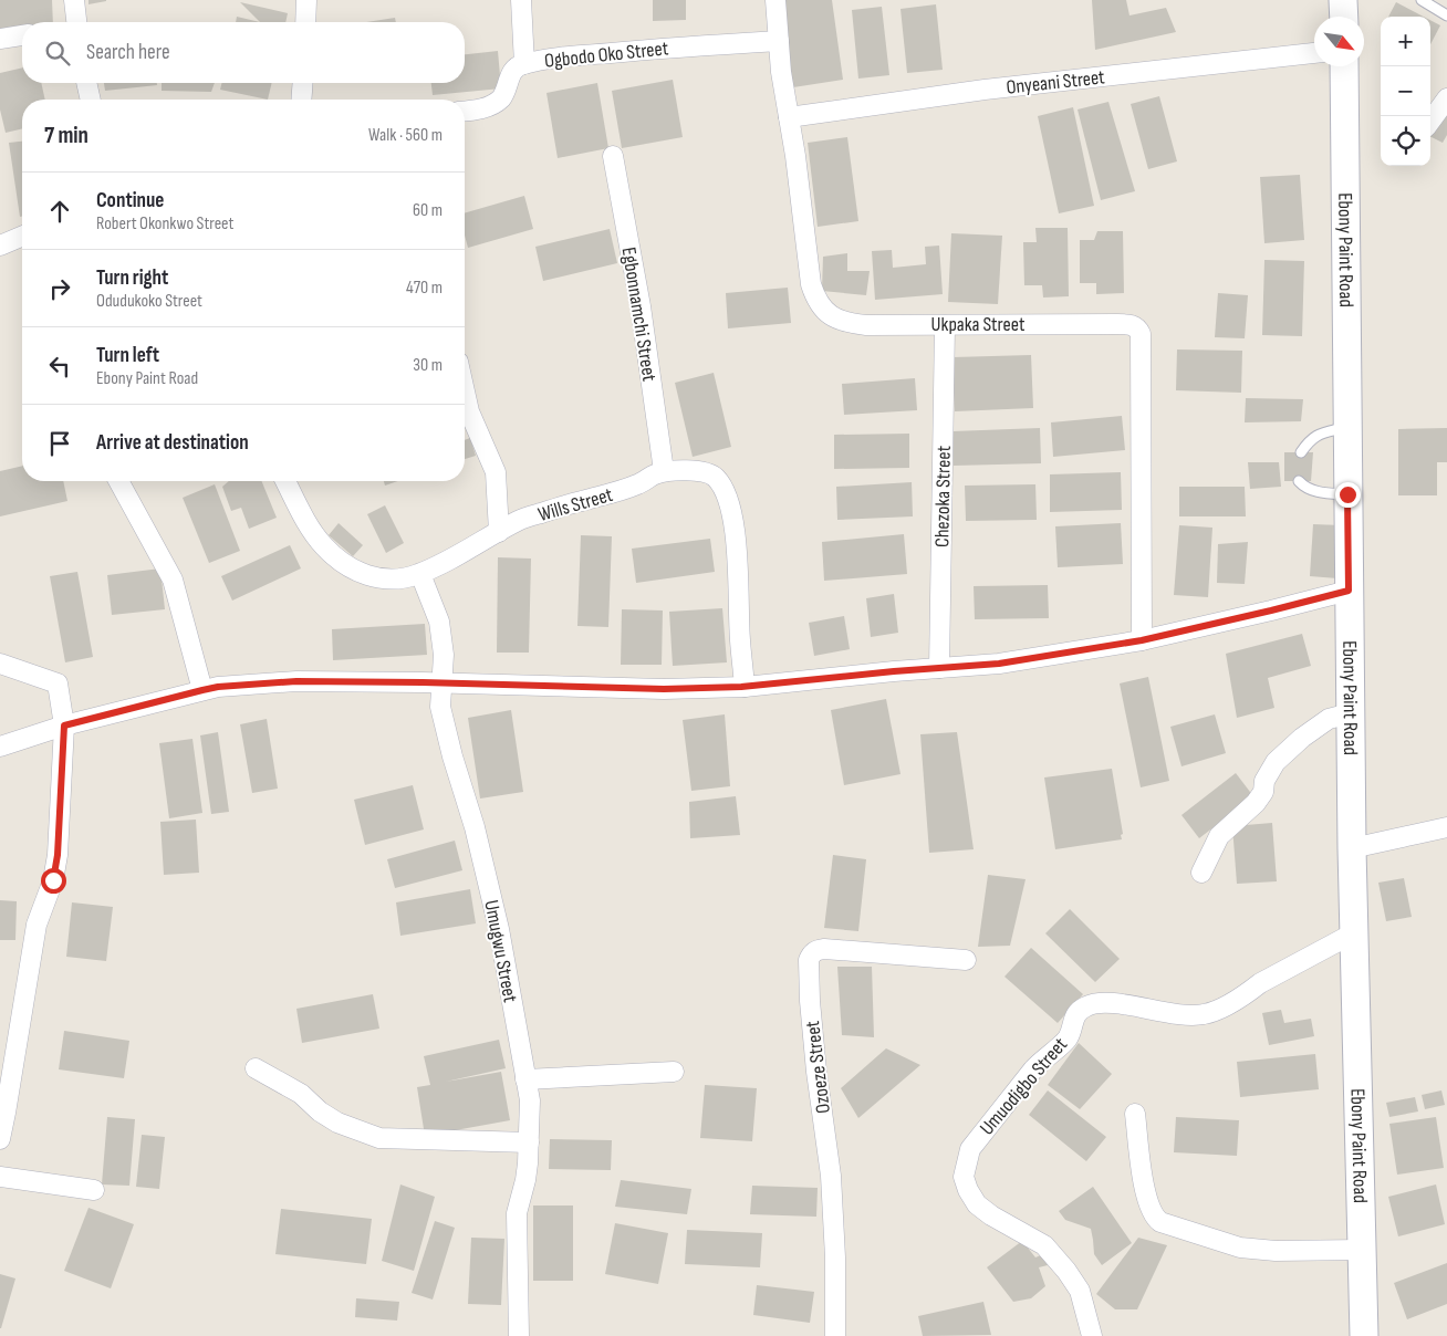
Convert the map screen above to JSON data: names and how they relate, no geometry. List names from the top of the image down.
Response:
{
  "streets": {
    "street": [
      "Ogbodo Oko Street",
      "Onyeani Street",
      "Ebony Paint Road",
      "Egbonnamchi Street",
      "Ukpaka Street",
      "Chezoka Street",
      "Wills Street",
      "Umugwu Street",
      "Ozoeze Street",
      "Umuodigbo Street"
    ]
  },
  "crossings": [
    ["Ogbodo Oko Street", "Ukpaka Street"],
    ["Onyeani Street", "Ukpaka Street"],
    ["Ebony Paint Road", "Umuodigbo Street"],
    ["Egbonnamchi Street", "Wills Street"],
    ["Ukpaka Street", "Chezoka Street"],
    ["Wills Street", "Umugwu Street"]
  ],
  "north": "bottom right",
  "page": {
    "map_buttons": ["+", "−"],
    "search": "Search here",
    "heading": ["7 min", "Walk · 560 m"],
    "list": [
      ["Continue", "Robert Okonkwo Street", "60 m"],
      ["Turn right", "Odudukoko Street", "470 m"],
      ["Turn left", "Ebony Paint Road", "30 m"],
      "Arrive at destination"
    ]
  }
}
